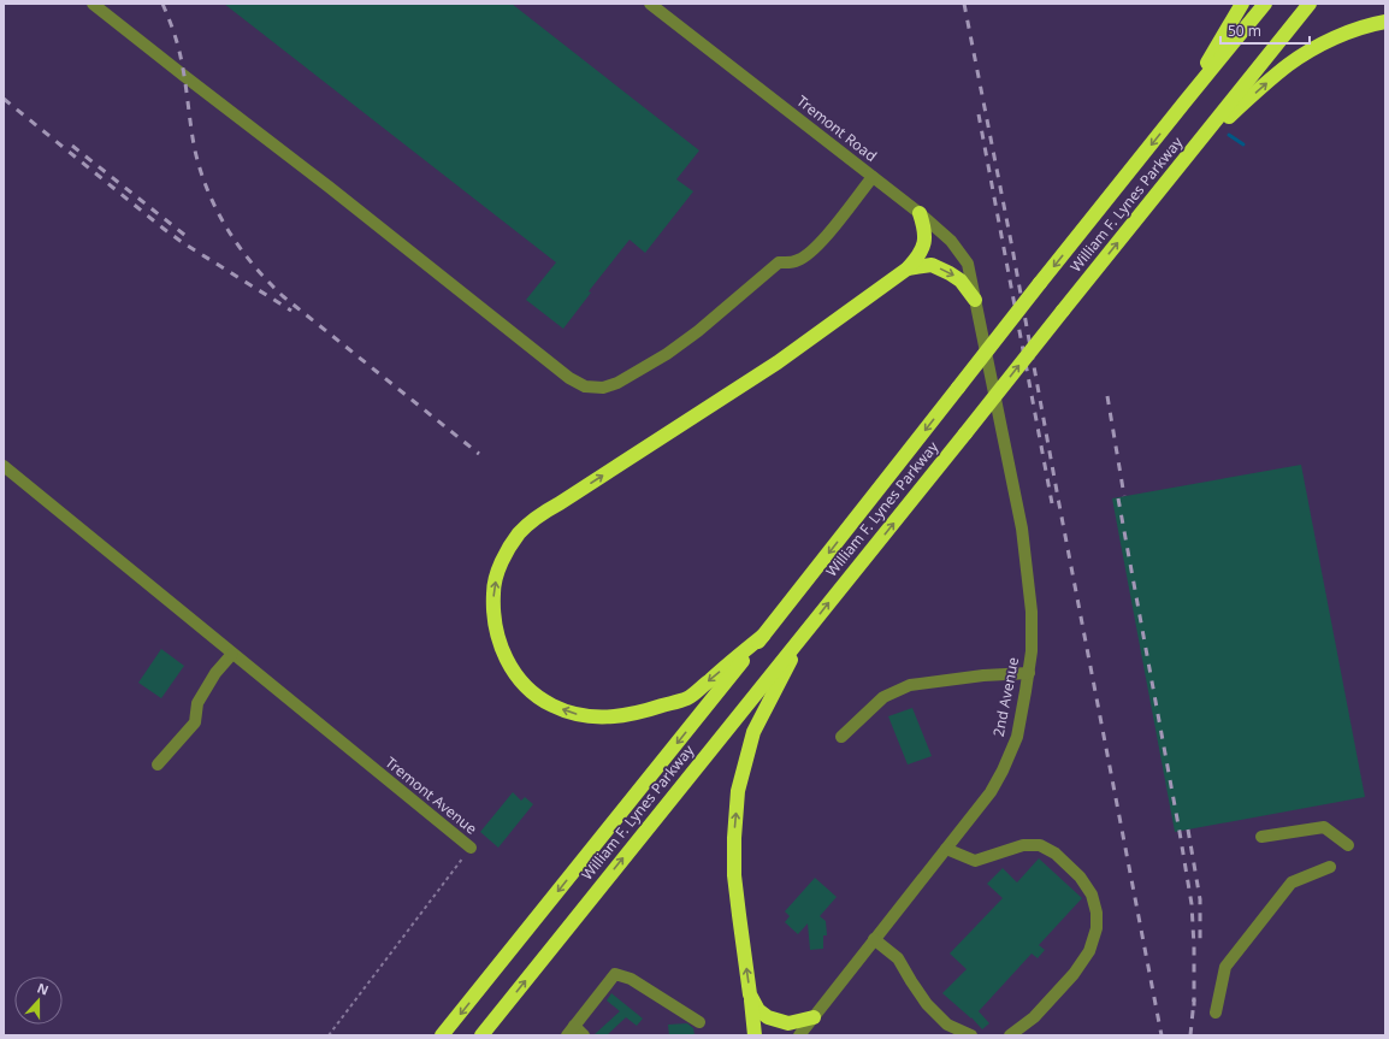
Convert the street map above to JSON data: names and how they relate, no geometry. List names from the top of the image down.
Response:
{
  "streets": {
    "highway": ["William F. Lynes Parkway"],
    "street": ["Tremont Road", "2nd Avenue", "Tremont Avenue"]
  },
  "crossings": [
    ["Tremont Road", "2nd Avenue"]
  ],
  "scale_bar": "50 m",
  "north": "top"
}
